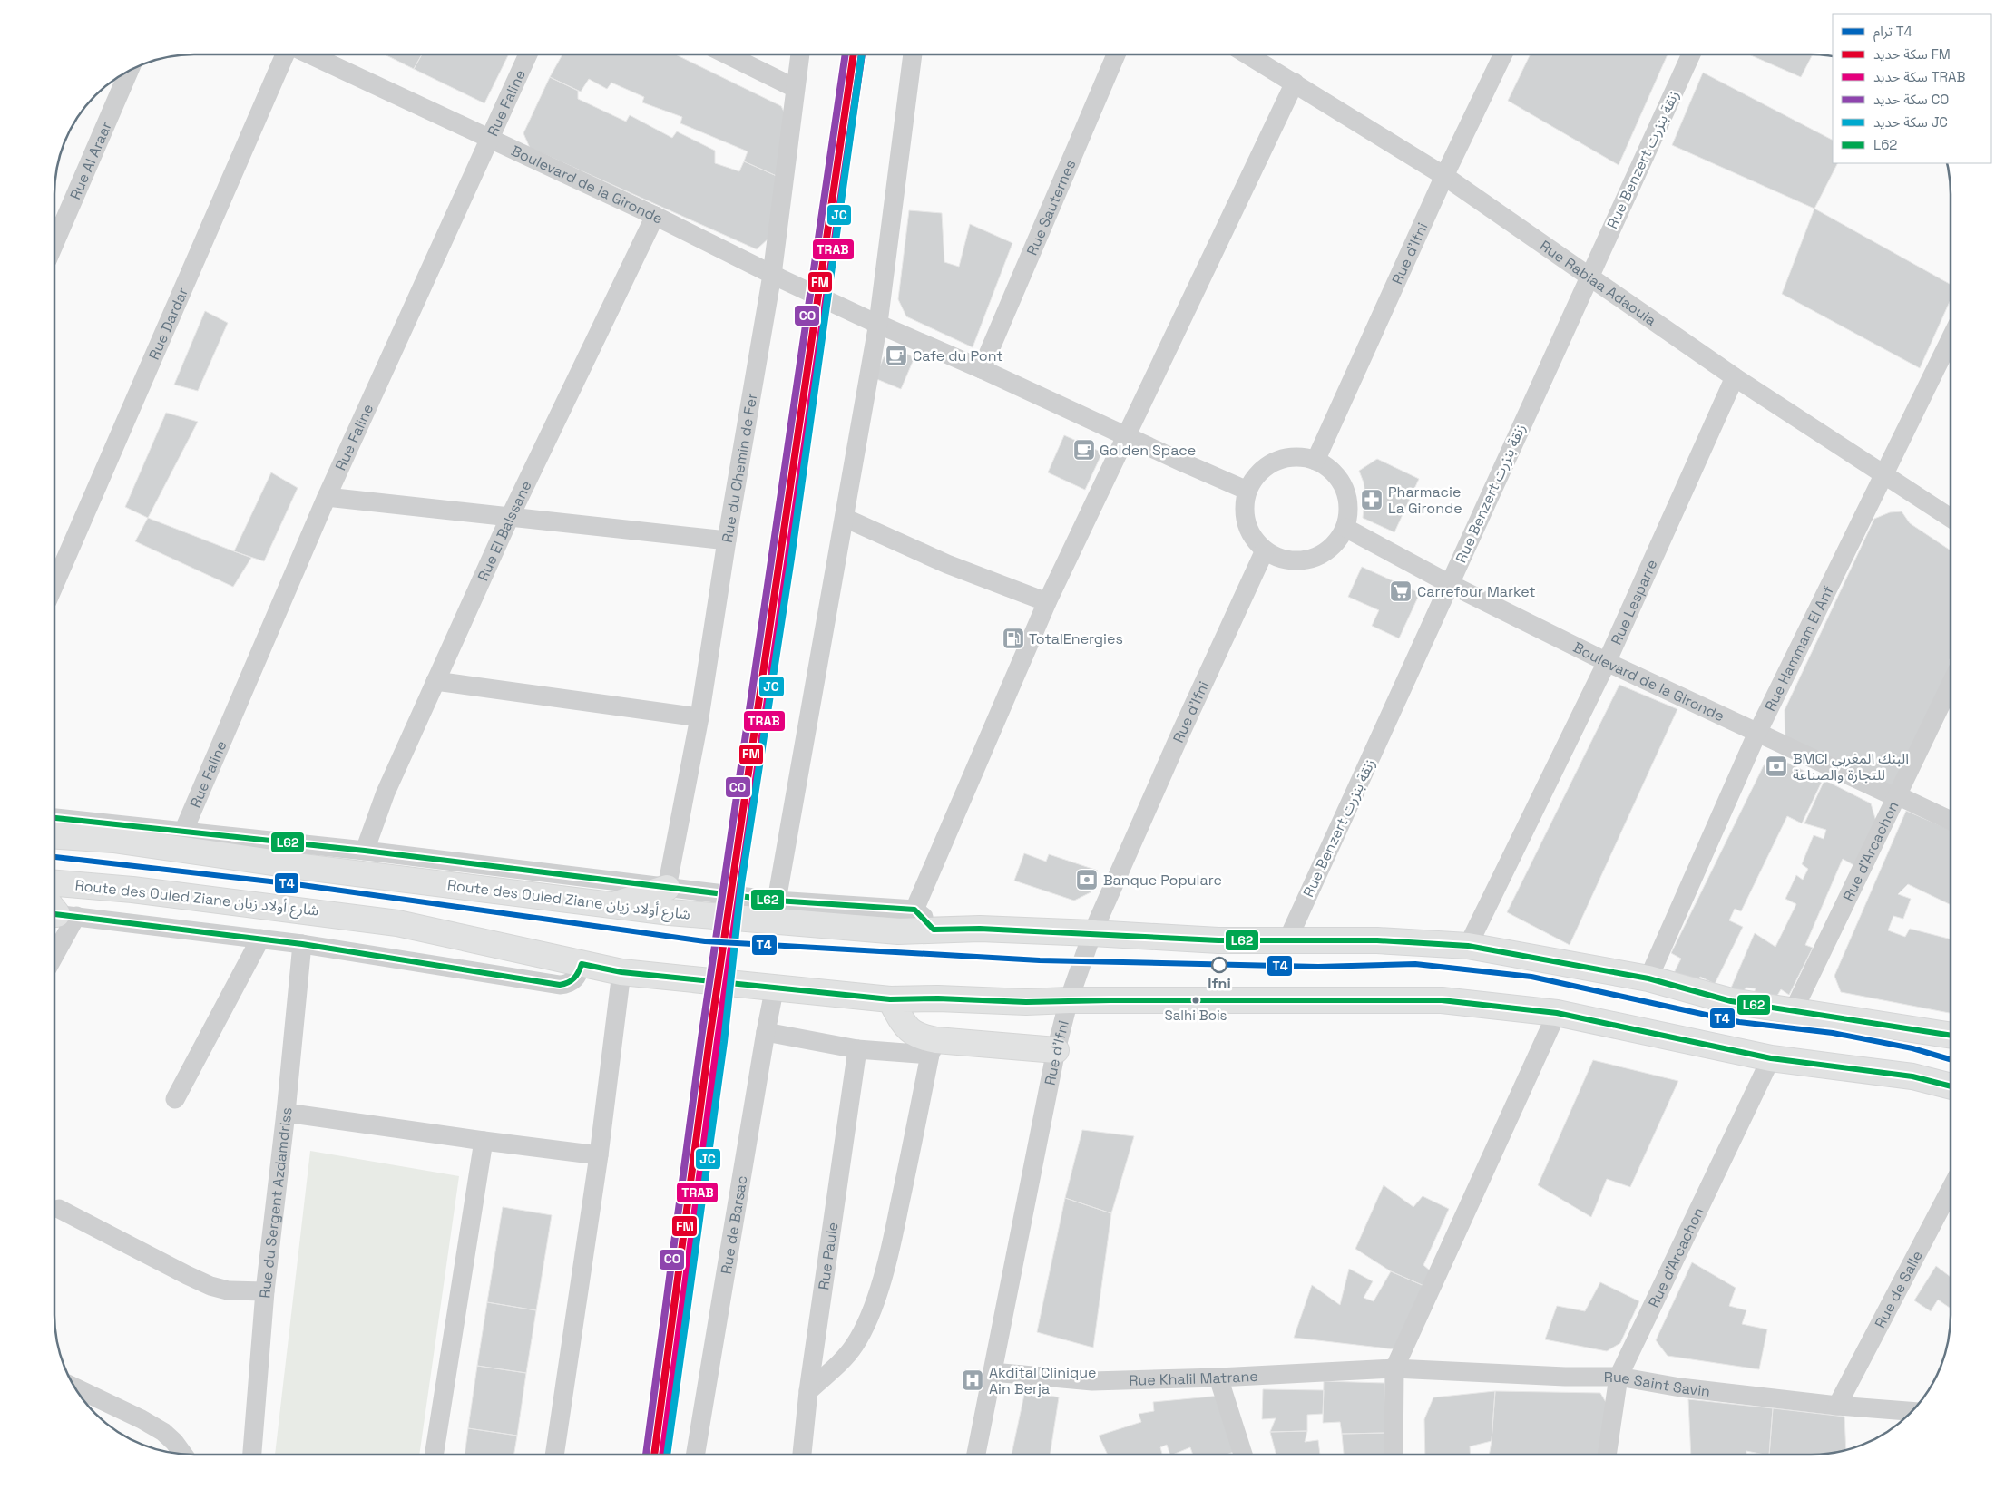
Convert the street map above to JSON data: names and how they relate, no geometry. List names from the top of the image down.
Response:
{
  "streets": {
    "main road": ["Route des Ouled Ziane شارع أولاد زيان"],
    "street": [
      "Rue Faline",
      "Rue Benzert زنقة بنزرت",
      "Rue Al Araar",
      "Boulevard de la Gironde",
      "Rue Sauternes",
      "Rue d'Ifni",
      "Rue Rabiaa Adaouia",
      "Rue Dardar",
      "Rue du Chemin de Fer",
      "Rue El Balssane",
      "Rue Lesparre",
      "Rue Hammam El Anf",
      "Rue d'Arcachon",
      "Rue du Sergent Azdamdriss",
      "Rue de Barsac",
      "Rue Paule",
      "Rue de Salle",
      "Rue Khalil Matrane",
      "Rue Saint Savin"
    ]
  },
  "crossings": [
    ["Rue Faline", "Boulevard de la Gironde"],
    ["Rue Benzert زنقة بنزرت", "Boulevard de la Gironde"],
    ["Rue Benzert زنقة بنزرت", "Rue Rabiaa Adaouia"],
    ["Rue Benzert زنقة بنزرت", "Route des Ouled Ziane شارع أولاد زيان"],
    ["Boulevard de la Gironde", "Rue d'Ifni"],
    ["Boulevard de la Gironde", "Rue du Chemin de Fer"],
    ["Boulevard de la Gironde", "Rue El Balssane"],
    ["Boulevard de la Gironde", "Rue Lesparre"],
    ["Boulevard de la Gironde", "Rue Hammam El Anf"],
    ["Boulevard de la Gironde", "Rue d'Arcachon"],
    ["Rue d'Ifni", "Rue Rabiaa Adaouia"],
    ["Rue d'Ifni", "Route des Ouled Ziane شارع أولاد زيان"],
    ["Rue d'Ifni", "Rue Khalil Matrane"],
    ["Rue Rabiaa Adaouia", "Rue Lesparre"],
    ["Rue Rabiaa Adaouia", "Rue Hammam El Anf"],
    ["Rue Lesparre", "Route des Ouled Ziane شارع أولاد زيان"],
    ["Rue Hammam El Anf", "Route des Ouled Ziane شارع أولاد زيان"],
    ["Rue d'Arcachon", "Route des Ouled Ziane شارع أولاد زيان"],
    ["Rue d'Arcachon", "Rue Saint Savin"],
    ["Route des Ouled Ziane شارع أولاد زيان", "Rue de Barsac"],
    ["Rue de Salle", "Rue Saint Savin"],
    ["Rue Khalil Matrane", "Rue Saint Savin"]
  ],
  "places": {
    "cafe": ["Cafe du Pont", "Golden Space"],
    "pharmacy": ["Pharmacie La Gironde"],
    "supermarket": ["Carrefour Market"],
    "fuel station": ["TotalEnergies"],
    "bank": ["BMCI البنك المغربي للتجارة والصناعة", "Banque Populare"],
    "other": ["Ifni", "Salhi Bois"],
    "hospital": ["Akdital Clinique Ain Berja"]
  },
  "lines": [
    "rail line FM",
    "rail line TRAB",
    "rail line CO",
    "rail line JC",
    "transit line L62",
    "tram line T4"
  ],
  "legend": [
    "ترام T4",
    "سكة حديد FM",
    "سكة حديد TRAB",
    "سكة حديد CO",
    "سكة حديد JC",
    "L62"
  ]
}
